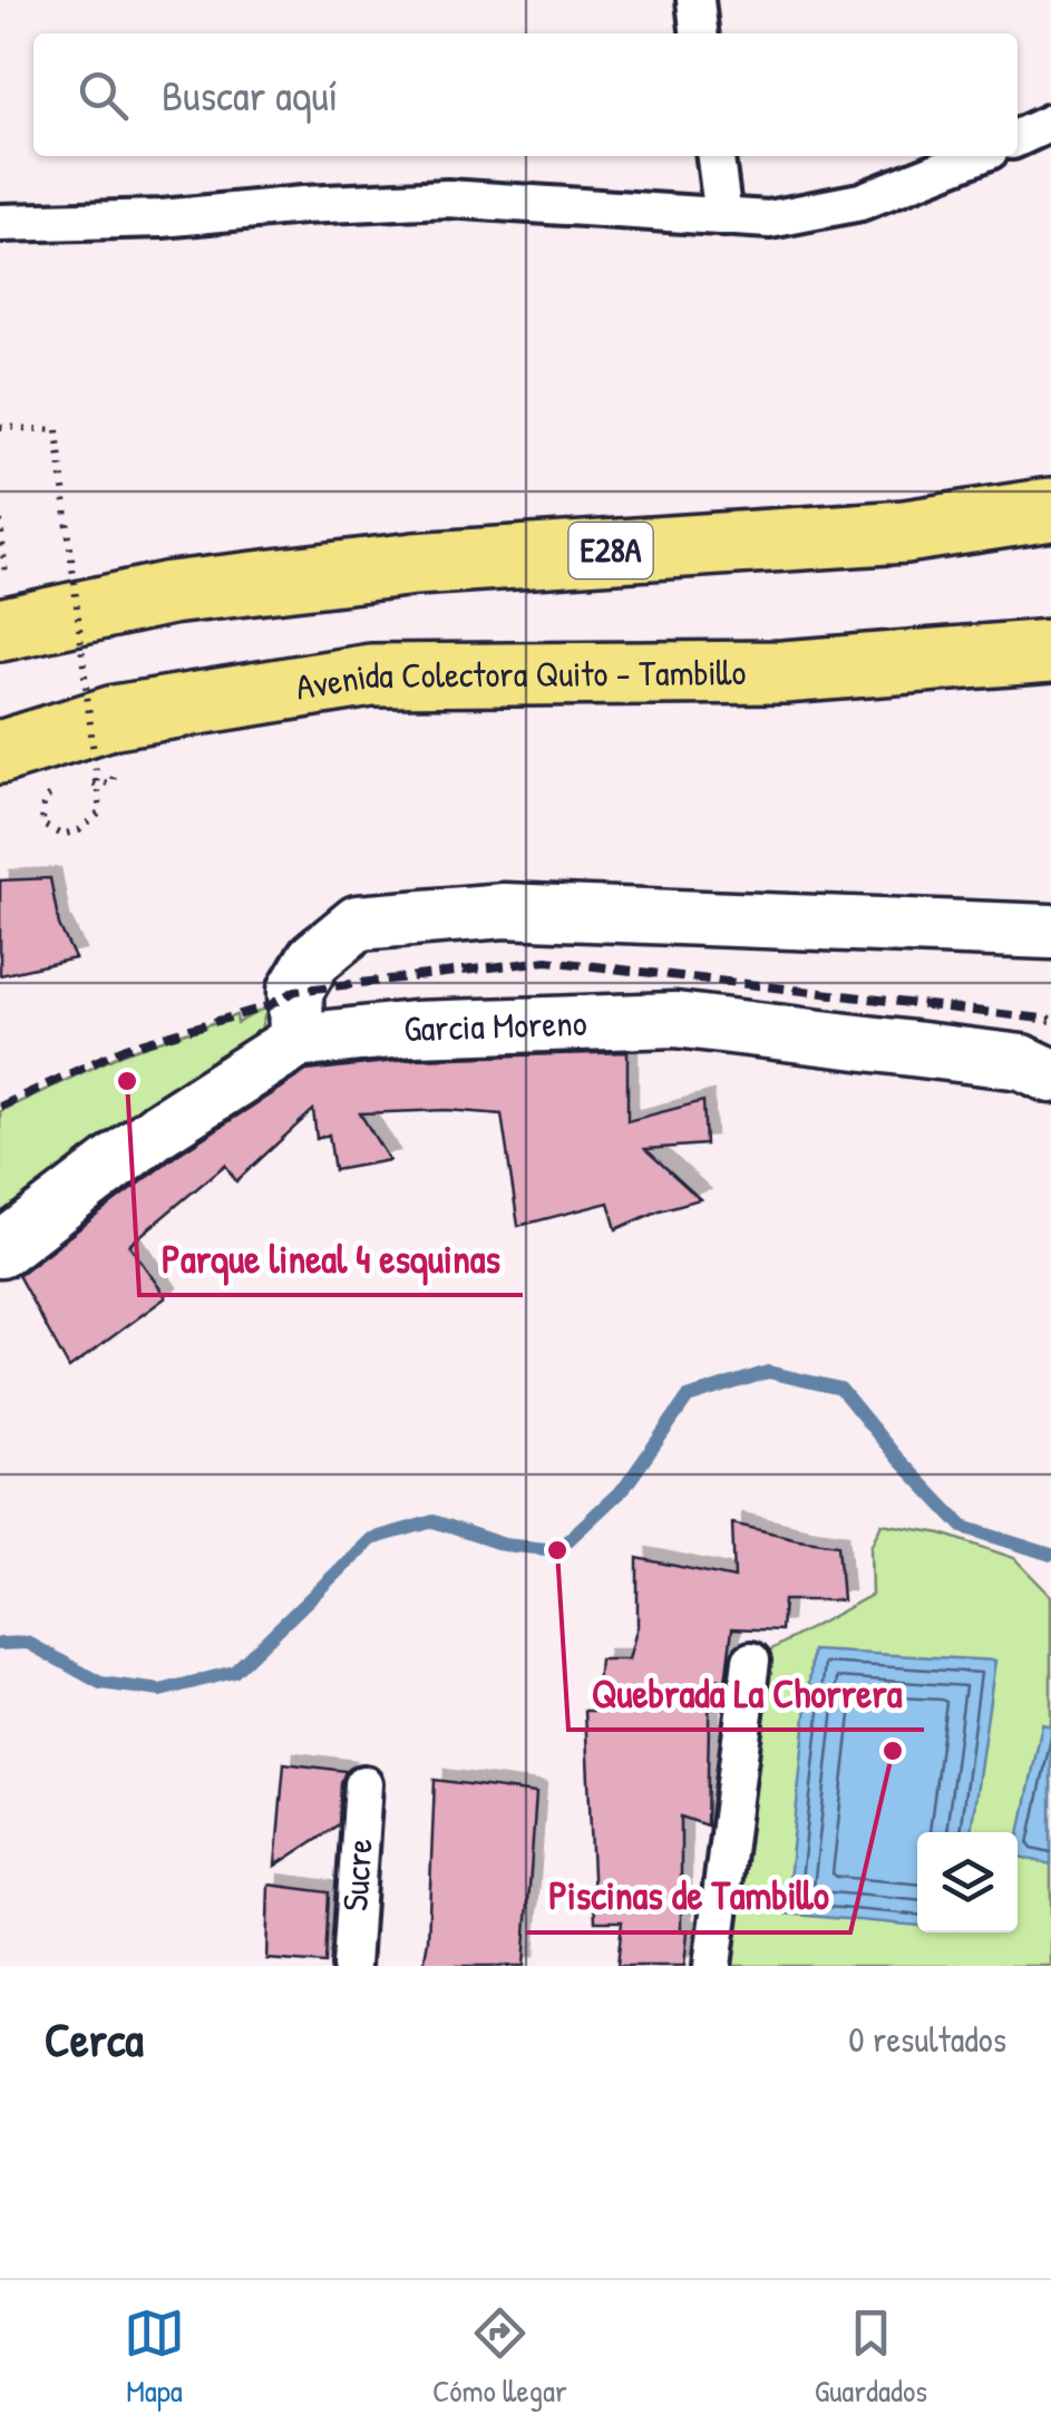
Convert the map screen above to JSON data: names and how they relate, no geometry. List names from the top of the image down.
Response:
{
  "streets": {
    "highway": ["E28A", "Avenida Colectora Quito - Tambillo"],
    "street": ["Garcia Moreno", "Sucre"]
  },
  "places": ["Parque lineal 4 esquinas", "Quebrada La Chorrera", "Piscinas de Tambillo"],
  "page": {
    "search": "Buscar aquí",
    "heading": ["Cerca", "0 resultados"],
    "nav": ["Mapa", "Cómo llegar", "Guardados"]
  }
}
